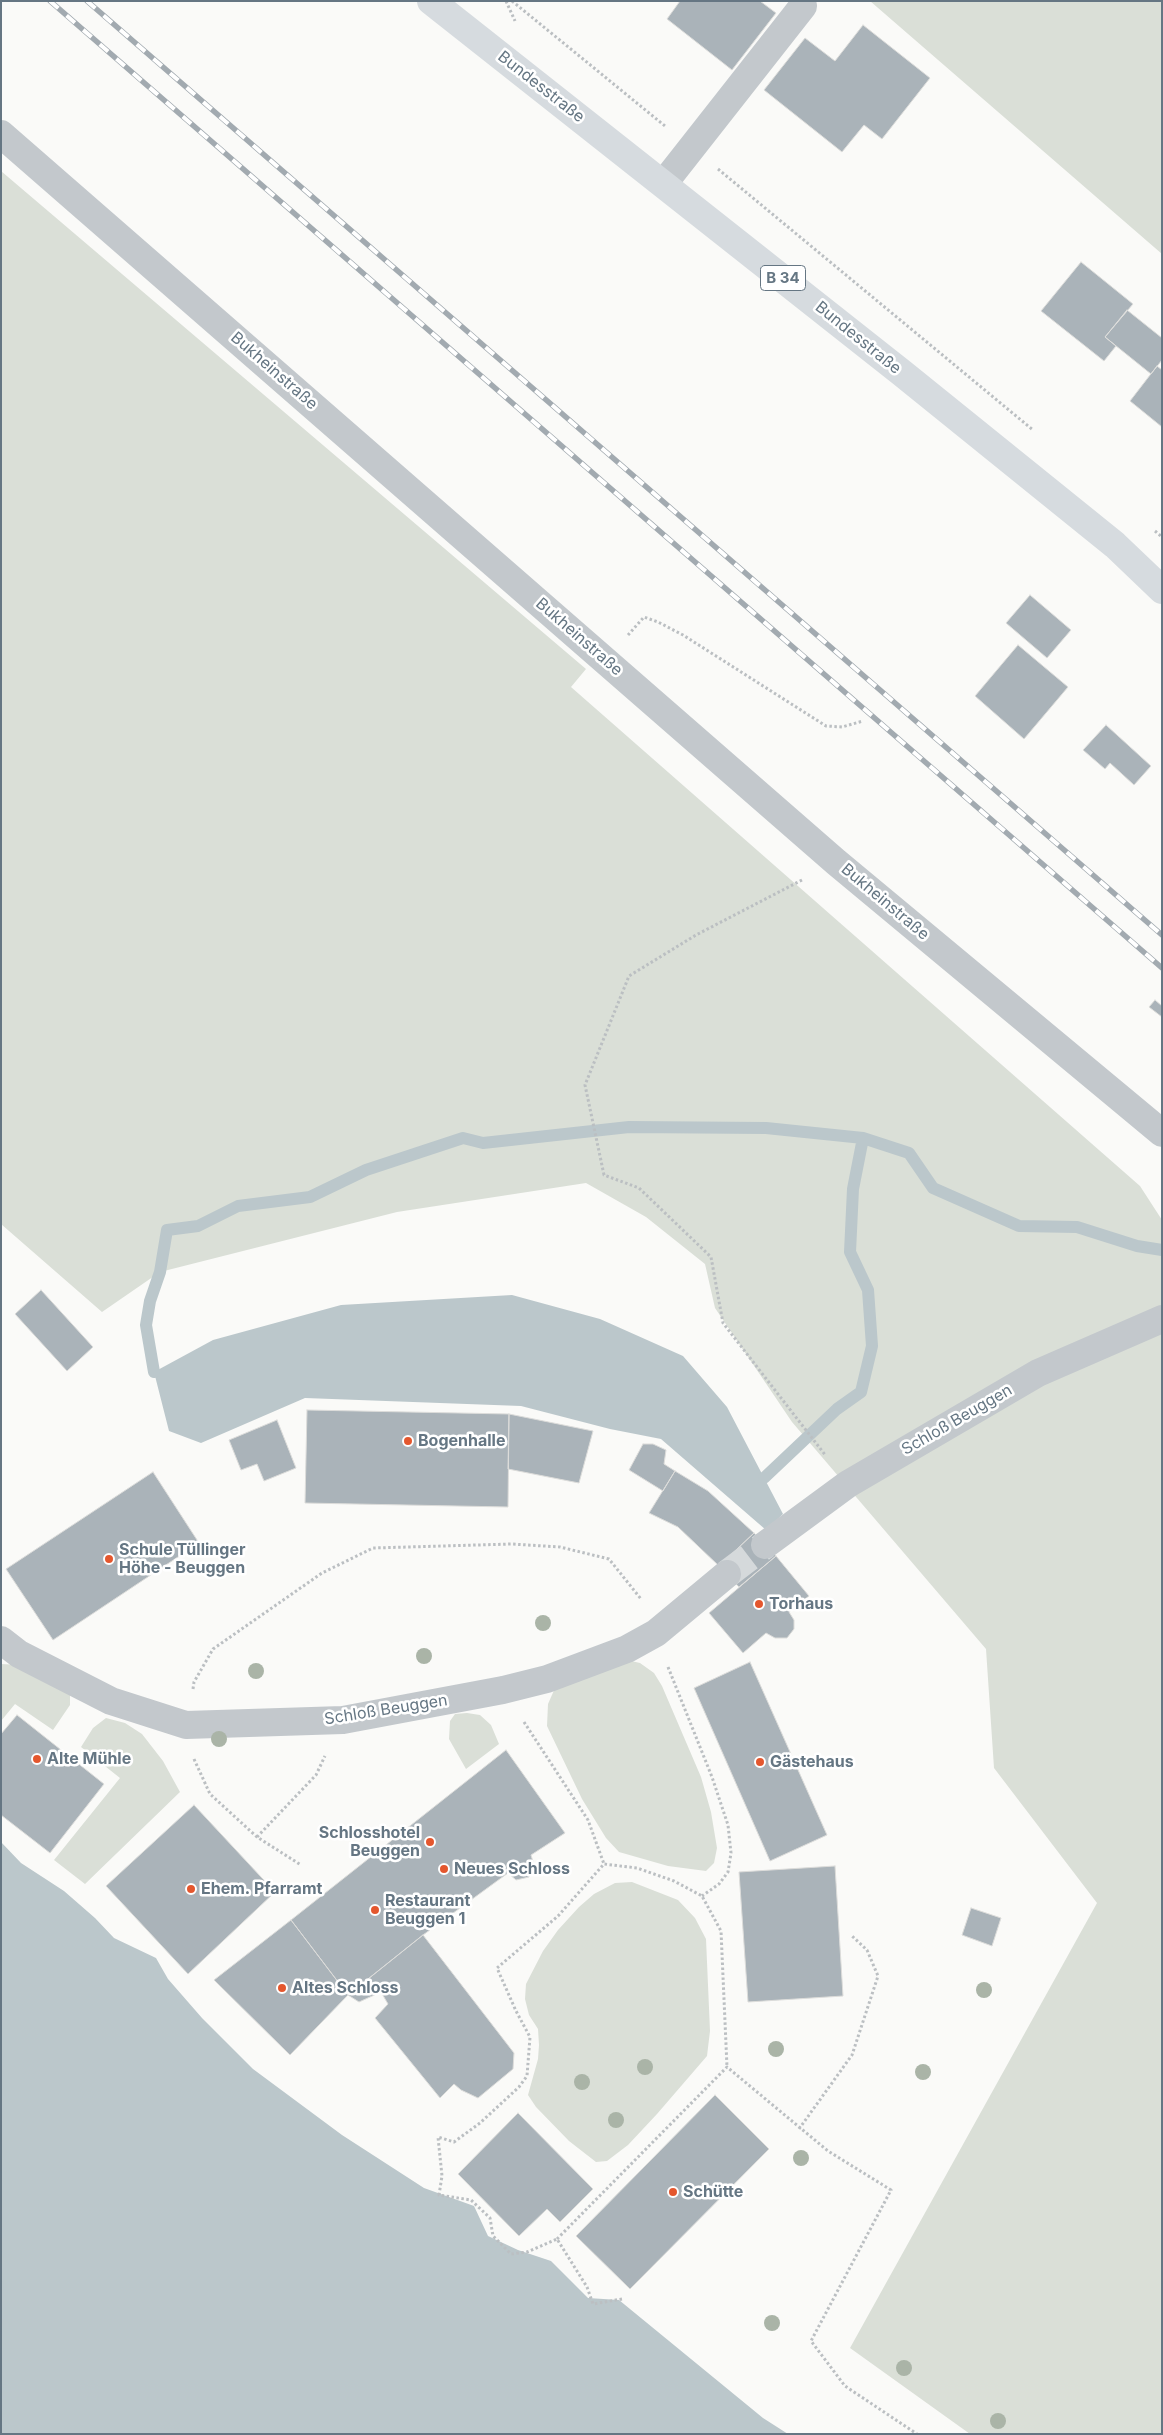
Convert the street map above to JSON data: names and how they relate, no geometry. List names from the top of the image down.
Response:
{
  "streets": {
    "main road": ["Bundesstraße", "B 34"],
    "street": ["Bukheinstraße", "Schloß Beuggen"]
  },
  "places": [
    "Bogenhalle",
    "Schule Tüllinger Höhe - Beuggen",
    "Torhaus",
    "Alte Mühle",
    "Gästehaus",
    "Schlosshotel Beuggen",
    "Neues Schloss",
    "Ehem. Pfarramt",
    "Restaurant Beuggen 1",
    "Altes Schloss",
    "Schütte"
  ]
}
